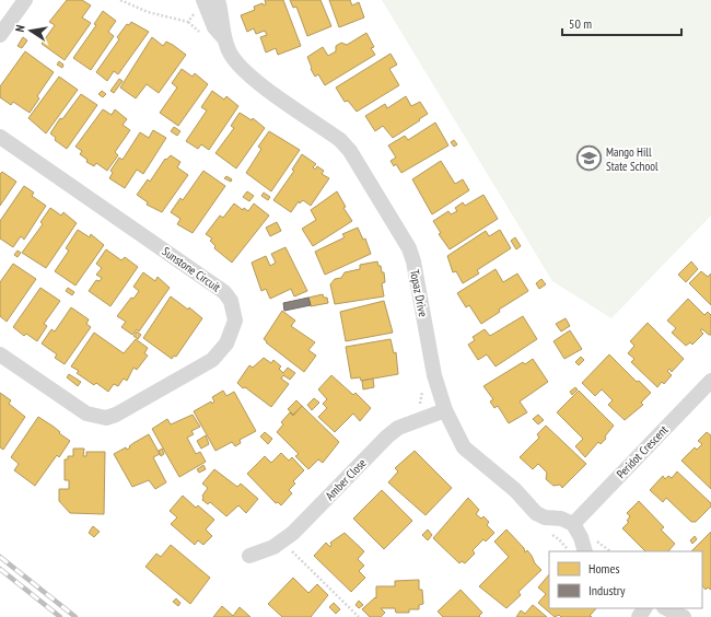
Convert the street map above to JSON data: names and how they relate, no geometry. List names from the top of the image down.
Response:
{
  "streets": {
    "street": [
      "Sunstone Circuit",
      "Topaz Drive",
      "Peridot Crescent",
      "Amber Close"
    ]
  },
  "crossings": [
    ["Topaz Drive", "Peridot Crescent"],
    ["Topaz Drive", "Amber Close"]
  ],
  "places": {
    "school or university": ["Mango Hill State School"]
  },
  "legend": ["Homes", "Industry"],
  "scale_bar": "50 m",
  "north": "left"
}
